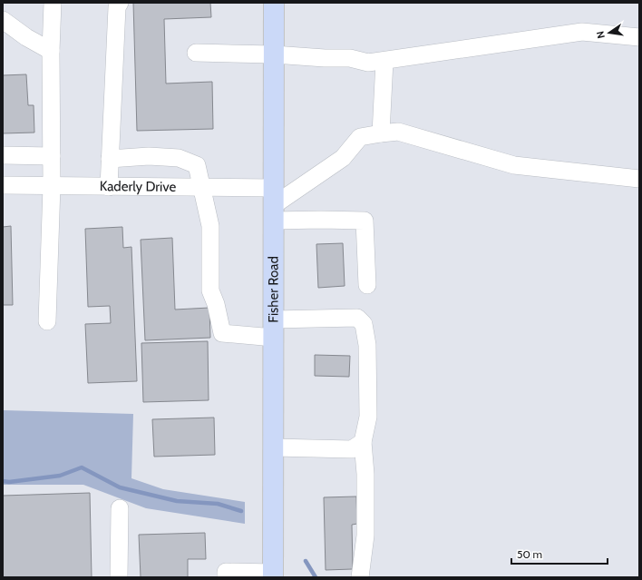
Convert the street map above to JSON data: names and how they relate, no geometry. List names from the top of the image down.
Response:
{
  "streets": {
    "main road": ["Fisher Road"],
    "street": ["Kaderly Drive"]
  },
  "crossings": [
    ["Kaderly Drive", "Fisher Road"]
  ],
  "scale_bar": "50 m",
  "north": "left"
}
